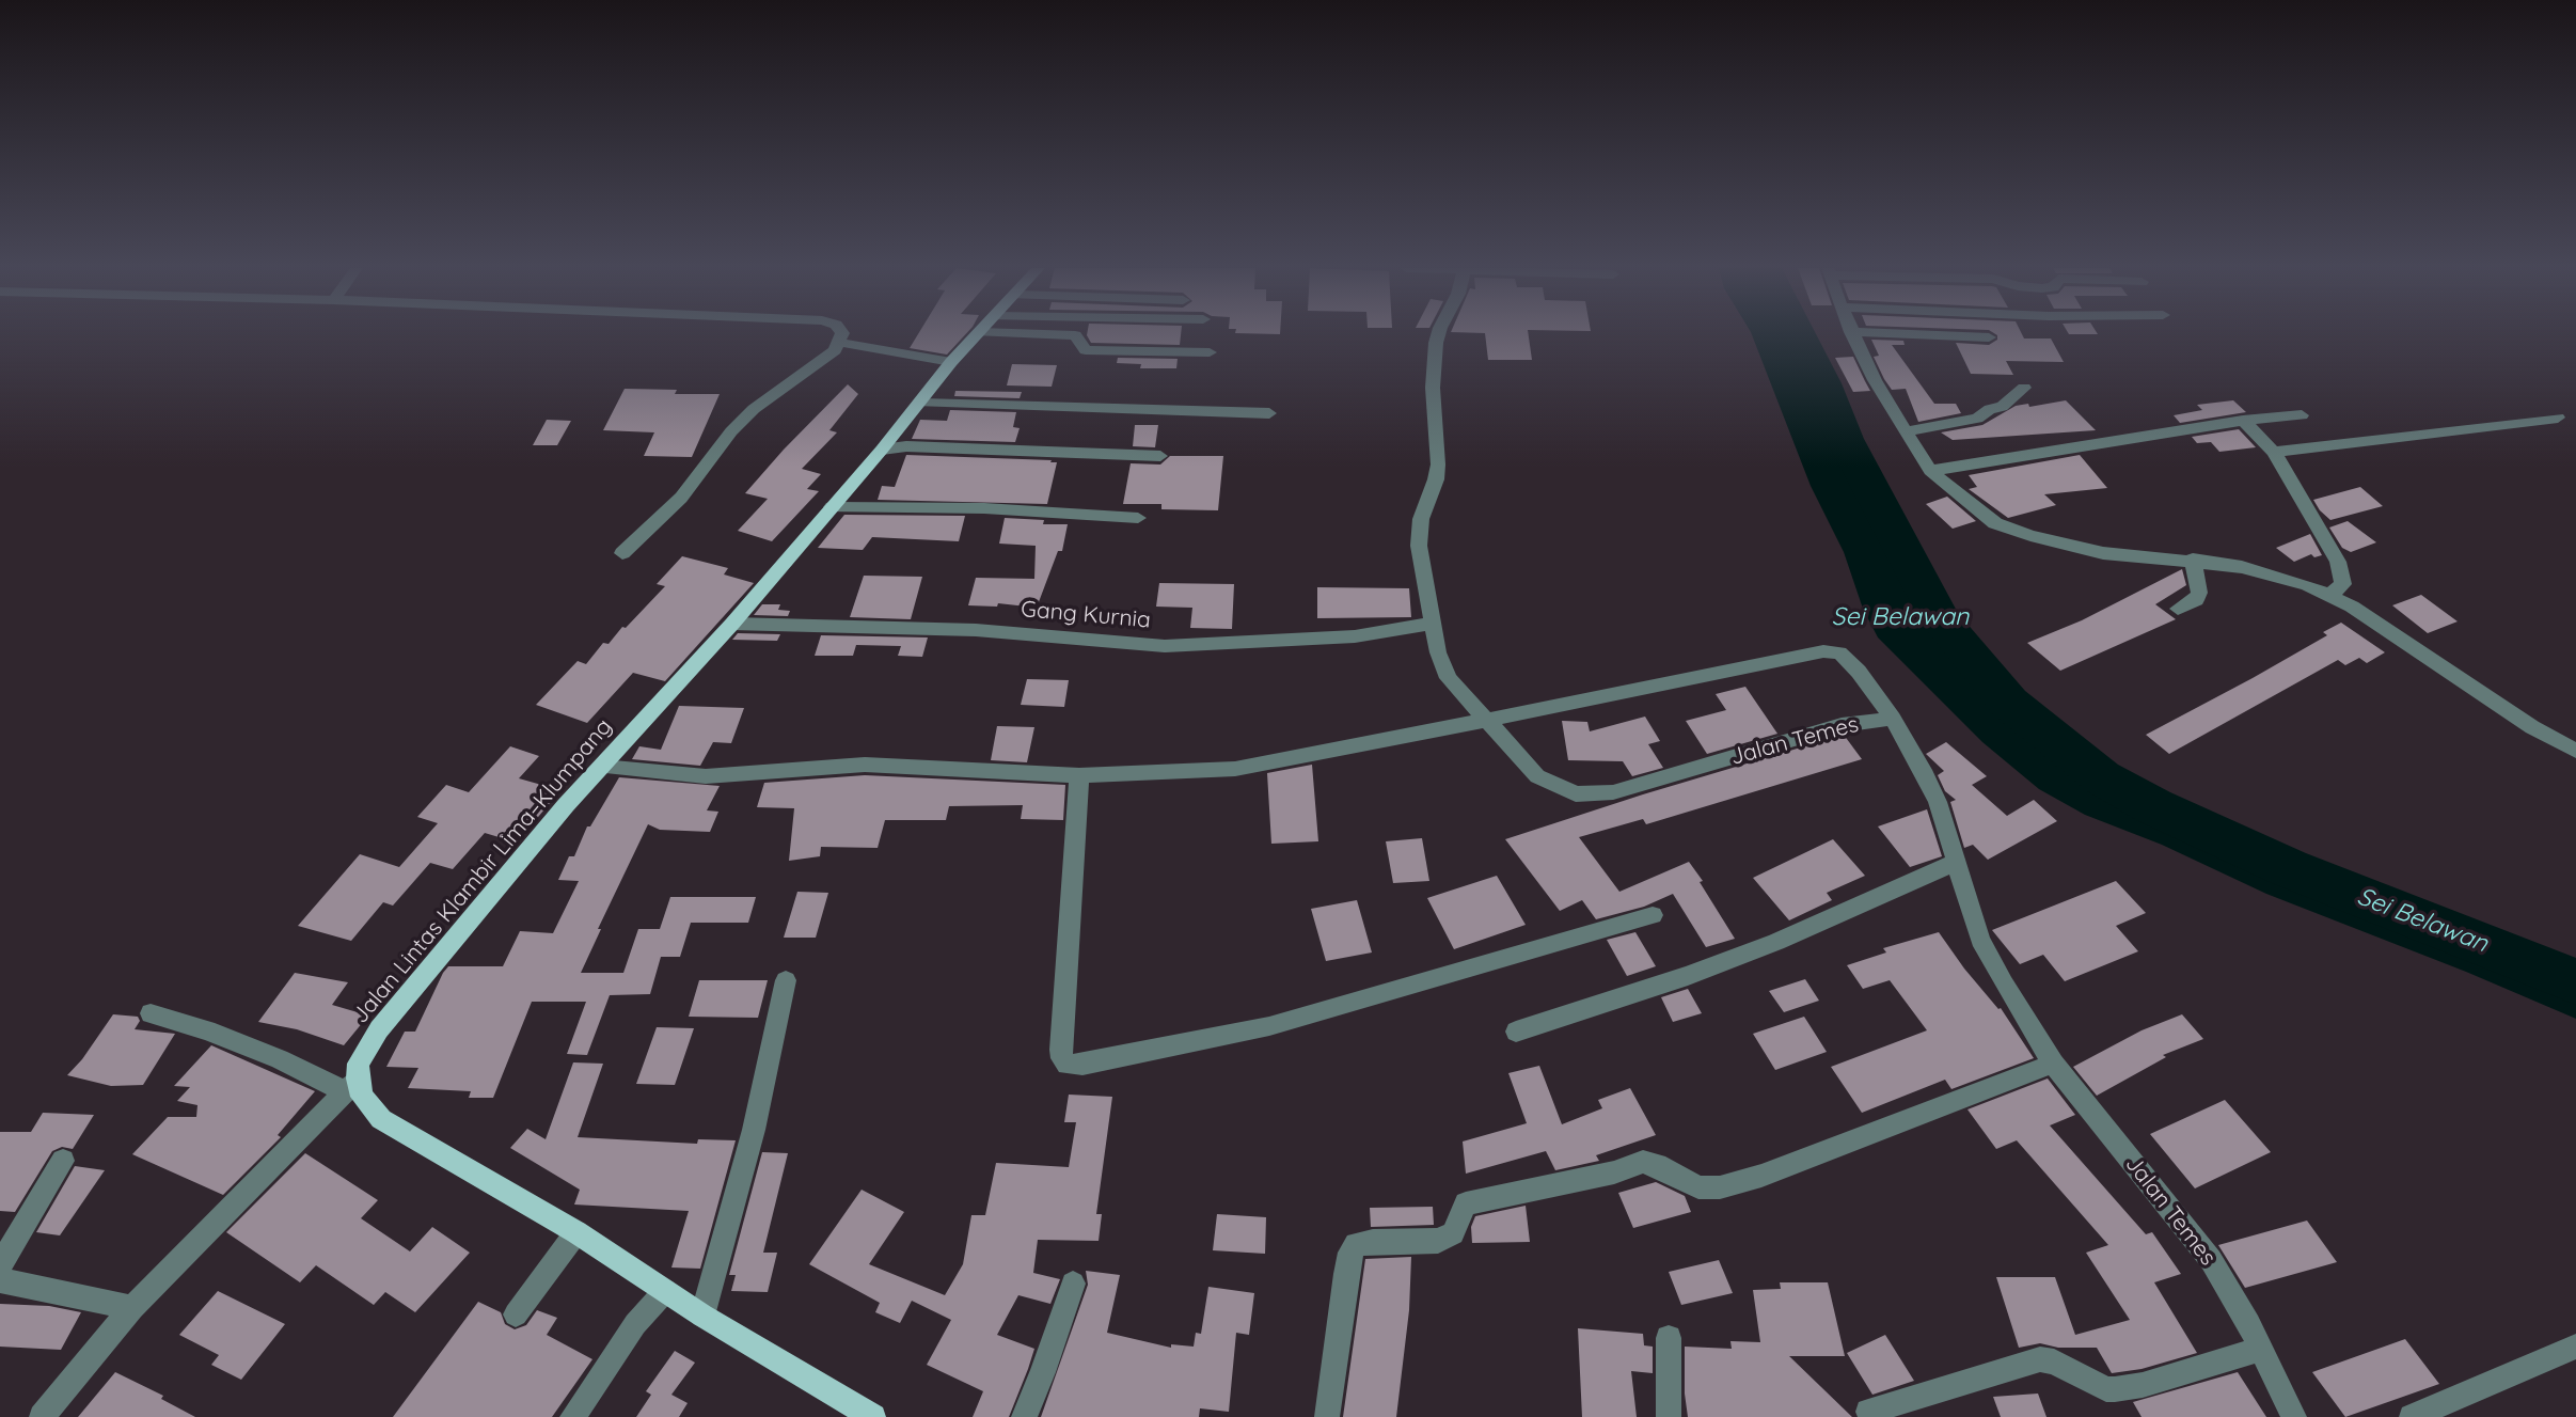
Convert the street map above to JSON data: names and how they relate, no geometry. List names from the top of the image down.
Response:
{
  "streets": {
    "main road": ["Jalan Lintas Klambir Lima–Klumpang"],
    "street": ["Gang Kurnia", "Jalan Temes"]
  },
  "crossings": [
    ["Gang Kurnia", "Jalan Temes"],
    ["Gang Kurnia", "Jalan Lintas Klambir Lima–Klumpang"]
  ],
  "water": ["Sei Belawan"]
}
